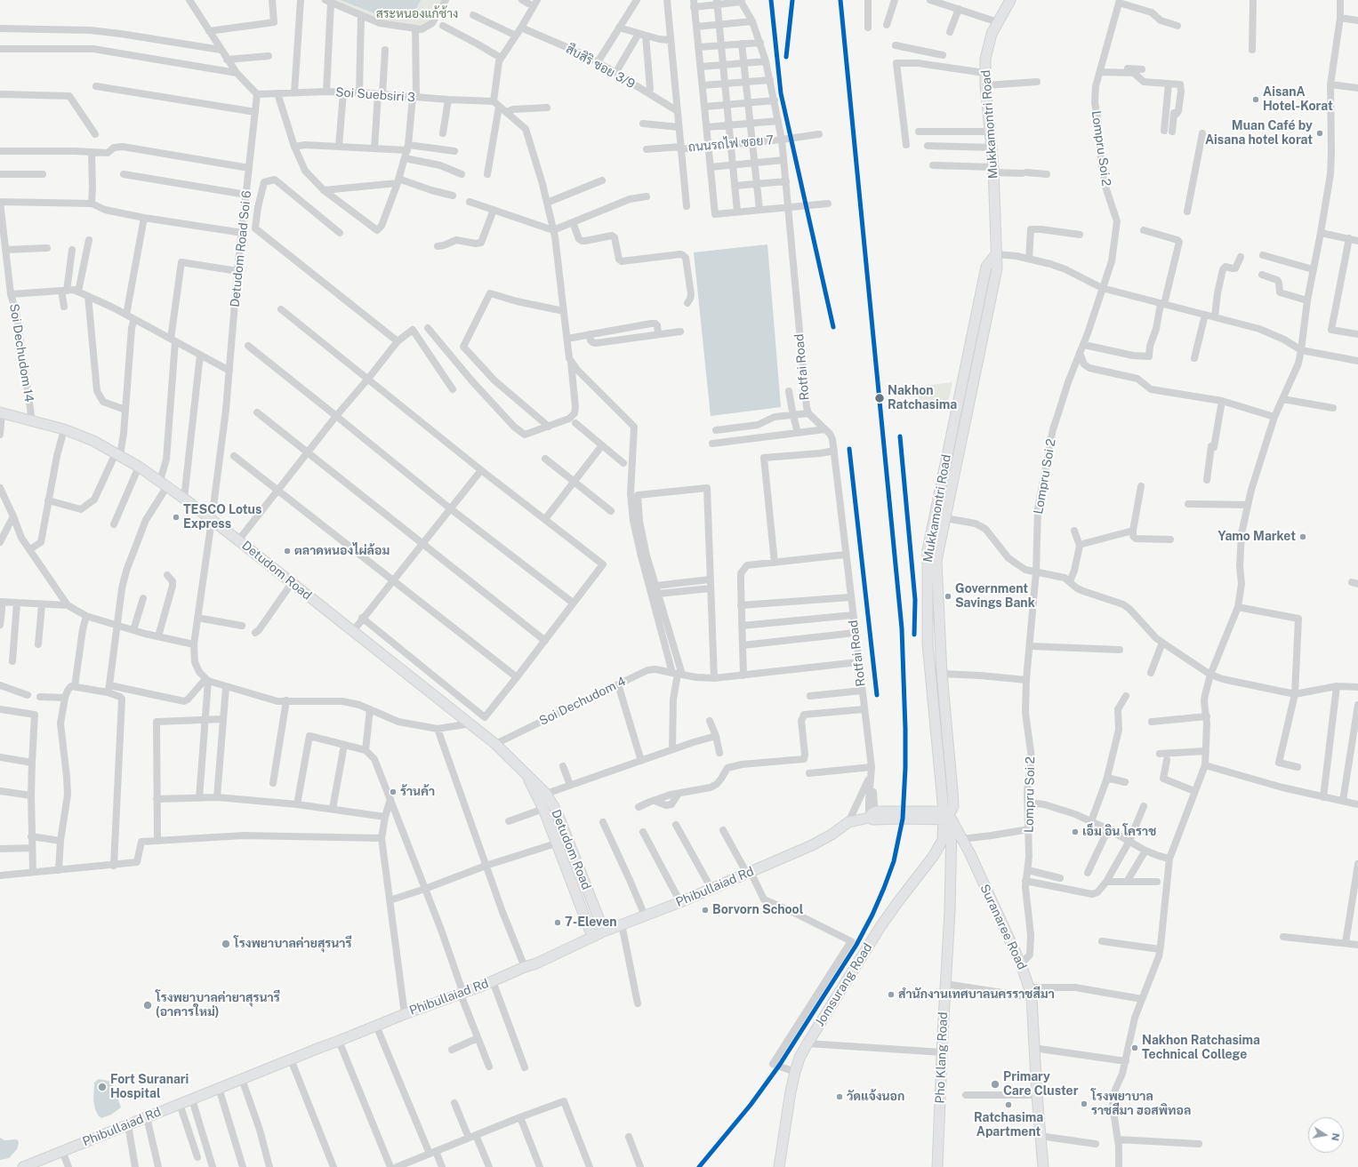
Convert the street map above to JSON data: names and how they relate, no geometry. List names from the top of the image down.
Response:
{
  "streets": {
    "main road": [
      "Mukkamontri Road",
      "Detudom Road",
      "Phibullaiad Rd",
      "Suranaree Road",
      "Jomsurang Road",
      "Pho Klang Road"
    ],
    "street": [
      "สืบสิริ ซอย 3/9",
      "Soi Suebsiri 3",
      "ถนนรถไฟ ซอย 7",
      "Lompru Soi 2",
      "Detudom Road Soi 6",
      "Soi Dechudom 14",
      "Rotfai Road",
      "Soi Dechudom 4"
    ]
  },
  "crossings": [
    ["Soi Suebsiri 3", "Detudom Road Soi 6"],
    ["Mukkamontri Road", "Phibullaiad Rd"],
    ["Mukkamontri Road", "Suranaree Road"],
    ["Mukkamontri Road", "Jomsurang Road"],
    ["Mukkamontri Road", "Pho Klang Road"],
    ["ถนนรถไฟ ซอย 7", "Rotfai Road"],
    ["Lompru Soi 2", "Suranaree Road"],
    ["Detudom Road Soi 6", "Detudom Road"],
    ["Soi Dechudom 14", "Detudom Road"],
    ["Rotfai Road", "Soi Dechudom 4"],
    ["Rotfai Road", "Phibullaiad Rd"],
    ["Detudom Road", "Soi Dechudom 4"],
    ["Detudom Road", "Phibullaiad Rd"],
    ["Phibullaiad Rd", "Suranaree Road"],
    ["Phibullaiad Rd", "Jomsurang Road"],
    ["Phibullaiad Rd", "Pho Klang Road"],
    ["Suranaree Road", "Jomsurang Road"],
    ["Suranaree Road", "Pho Klang Road"],
    ["Jomsurang Road", "Pho Klang Road"]
  ],
  "parks": ["สระหนองแก้ช้าง"],
  "places": [
    "AisanA Hotel-Korat",
    "Muan Café by Aisana hotel korat",
    "Nakhon Ratchasima",
    "TESCO Lotus Express",
    "Yamo Market",
    "ตลาดหนองไผ่ล้อม",
    "Government Savings Bank",
    "ร้านค้า",
    "เอ็ม อิน โคราช",
    "Borvorn School",
    "7-Eleven",
    "โรงพยาบาลค่ายสุรนารี",
    "สำนักงานเทศบาลนครราชสีมา",
    "โรงพยาบาลค่ายาสุรนารี (อาคารใหม่)",
    "Nakhon Ratchasima Technical College",
    "Primary Care Cluster",
    "Fort Suranari Hospital",
    "วัดแจ้งนอก",
    "โรงพยาบาล ราชสีมา ฮอสพิทอล",
    "Ratchasima Apartment"
  ],
  "north": "right"
}
